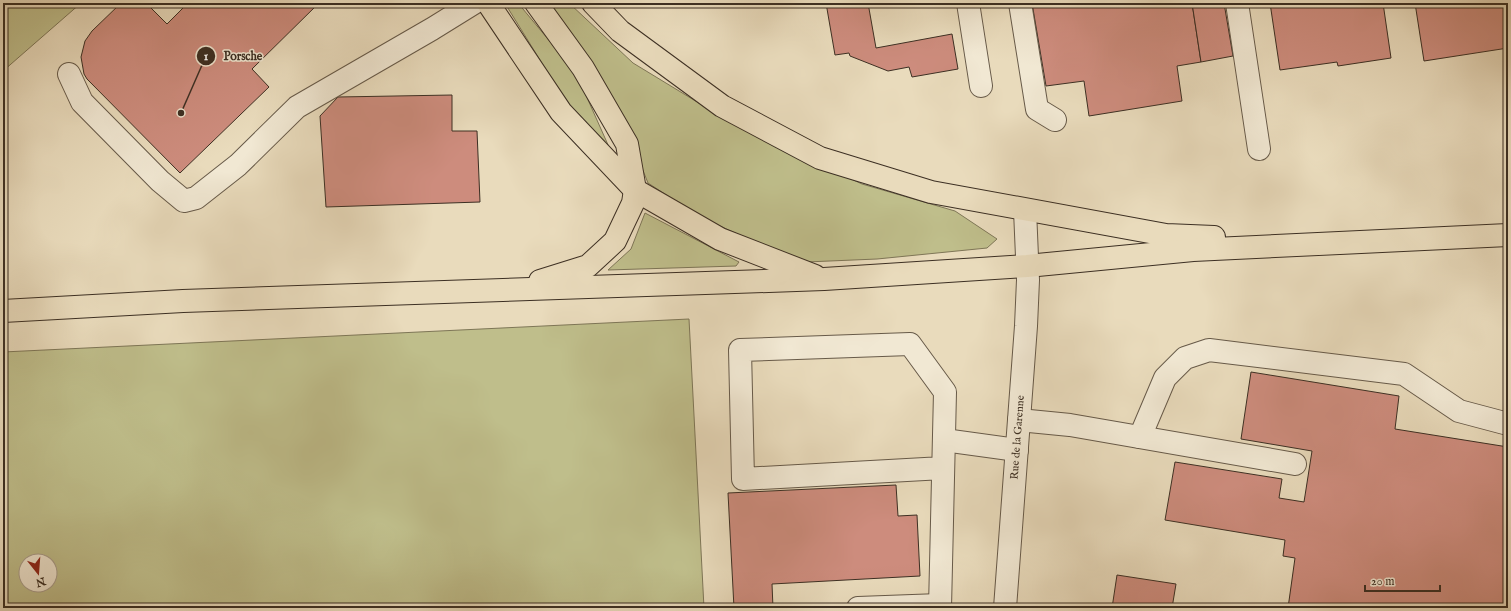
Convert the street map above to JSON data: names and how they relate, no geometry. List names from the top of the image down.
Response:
{
  "streets": {
    "street": ["Rue de la Garenne"]
  },
  "places": ["Porsche"],
  "scale_bar": "20 m",
  "north": "bottom"
}
